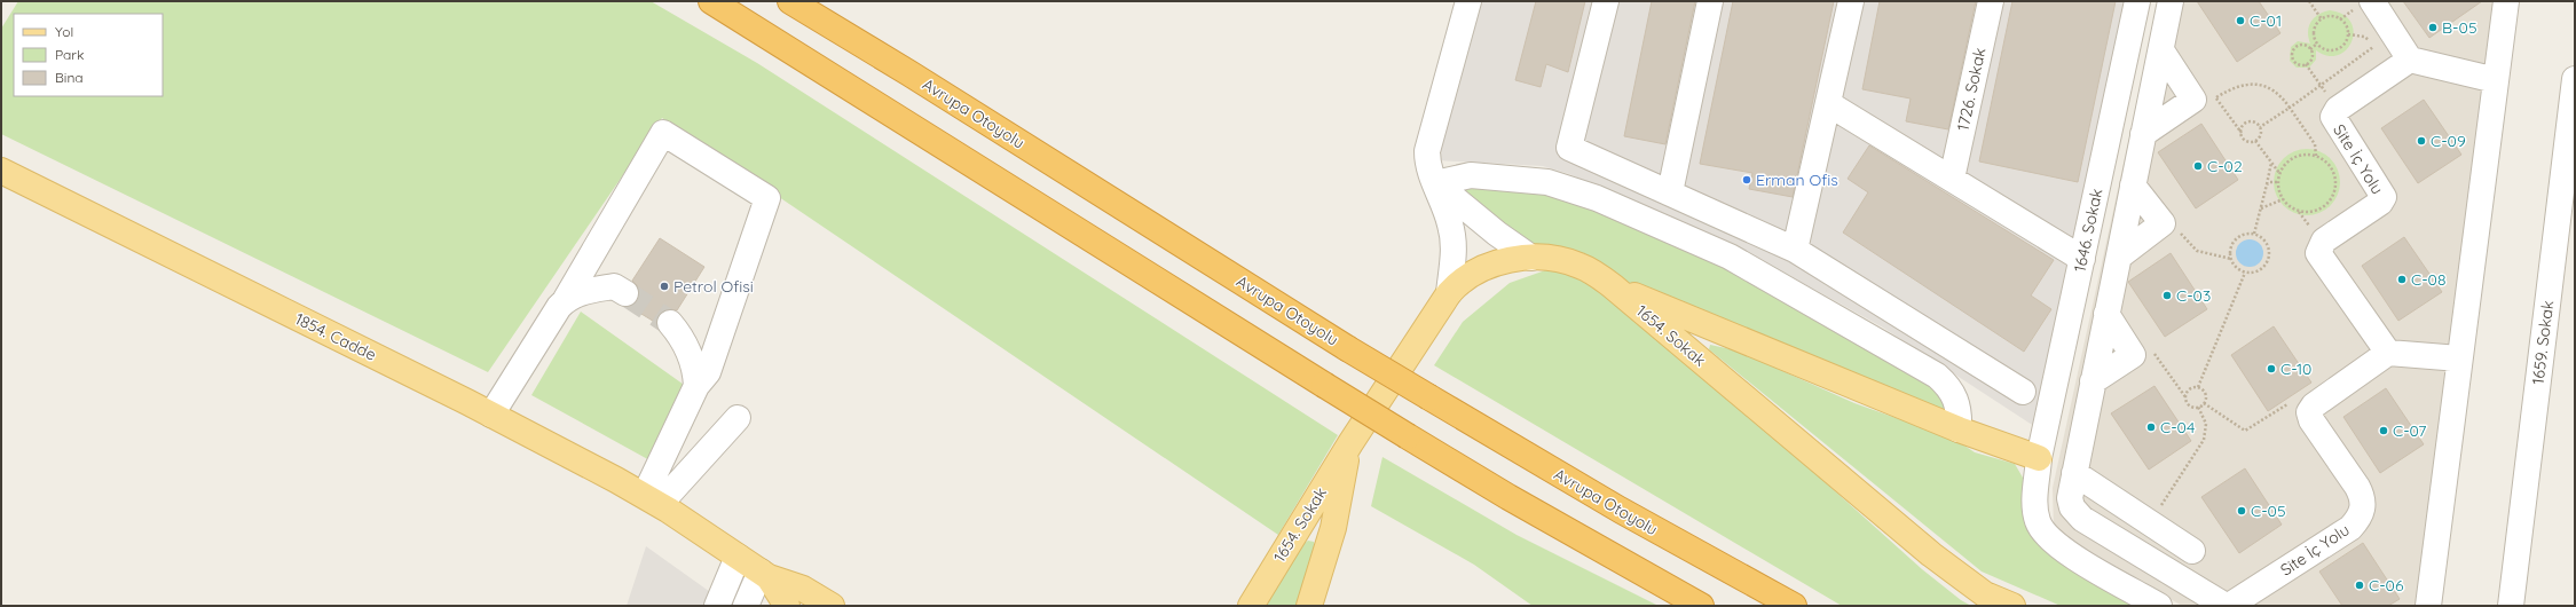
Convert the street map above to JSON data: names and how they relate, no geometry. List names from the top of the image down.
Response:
{
  "streets": {
    "highway": ["Avrupa Otoyolu"],
    "main road": ["1654. Sokak", "1854. Cadde"],
    "street": [
      "1726. Sokak",
      "Site İç Yolu",
      "1646. Sokak",
      "1659. Sokak"
    ]
  },
  "places": [
    "C-01",
    "B-05",
    "C-09",
    "C-02",
    "Erman Ofis",
    "C-08",
    "Petrol Ofisi",
    "C-03",
    "C-10",
    "C-04",
    "C-07",
    "C-05",
    "C-06"
  ],
  "legend": ["Yol", "Park", "Bina"]
}
